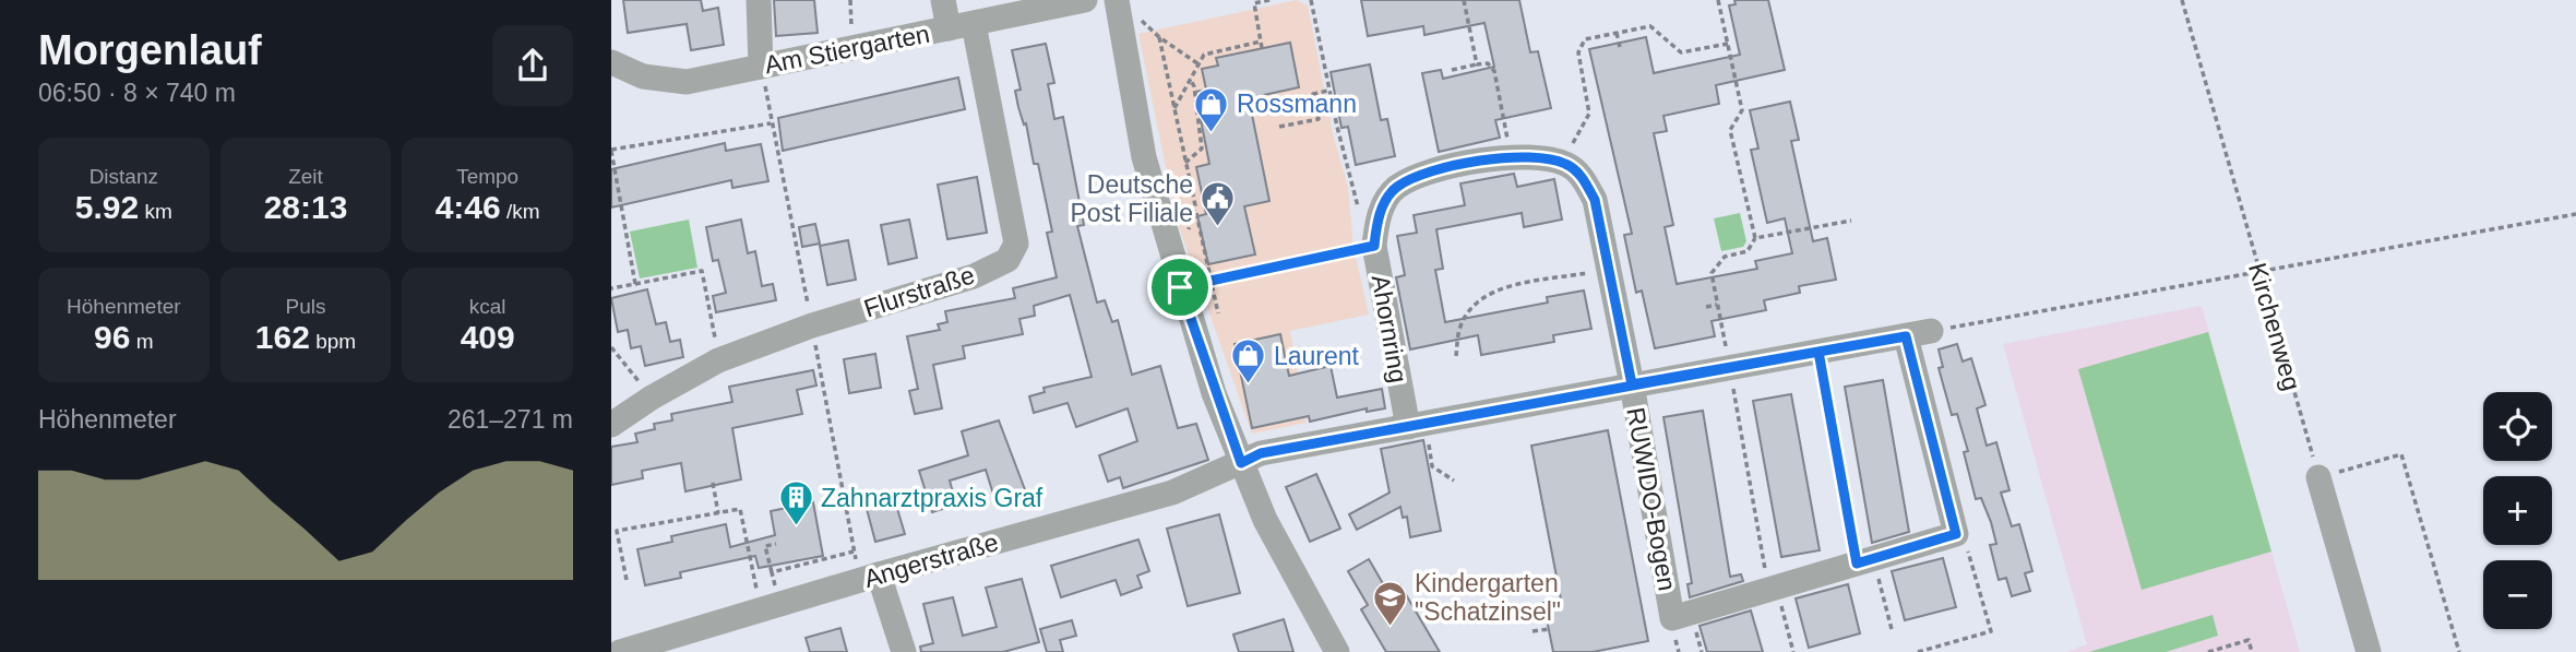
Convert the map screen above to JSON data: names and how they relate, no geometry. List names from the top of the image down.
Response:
{
  "streets": {
    "street": [
      "Am Stiergarten",
      "Flurstraße",
      "Ahornring",
      "RUWIDO-Bogen",
      "Angerstraße"
    ],
    "path": ["Kirchenweg"]
  },
  "crossings": [
    ["Am Stiergarten", "Flurstraße"],
    ["Ahornring", "Angerstraße"],
    ["RUWIDO-Bogen", "Angerstraße"]
  ],
  "places": {
    "shop": ["Rossmann", "Laurent"],
    "public building": ["Deutsche Post Filiale"],
    "building": ["Zahnarztpraxis Graf"],
    "school or university": ["Kindergarten \"Schatzinsel\""]
  },
  "page": {
    "heading": ["Morgenlauf", "06:50 · 8 × 740 m"],
    "stats": [
      ["Distanz", "5.92 km"],
      ["Zeit", "28:13"],
      ["Tempo", "4:46 /km"],
      ["Höhenmeter", "96 m"],
      ["Puls", "162 bpm"],
      ["kcal", "409"]
    ],
    "chart": ["Höhenmeter", "261–271 m"],
    "map_buttons": ["+", "−"]
  }
}
